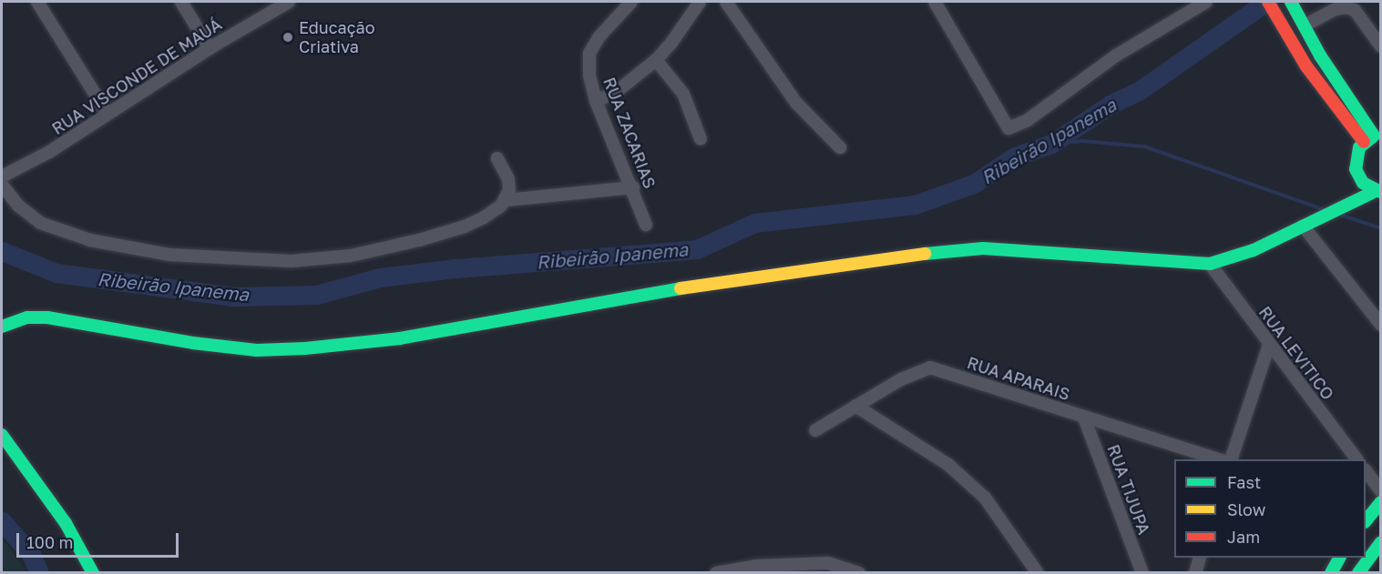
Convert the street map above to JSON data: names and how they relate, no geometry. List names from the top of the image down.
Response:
{
  "streets": {
    "street": [
      "RUA VISCONDE DE MAUÁ",
      "RUA ZACARIAS",
      "RUA LEVITICO",
      "RUA APARAIS",
      "RUA TIJUPA"
    ]
  },
  "crossings": [
    ["RUA APARAIS", "RUA TIJUPA"]
  ],
  "water": ["Ribeirão Ipanema"],
  "places": ["Educação Criativa"],
  "legend": ["Fast", "Slow", "Jam"],
  "scale_bar": "100 m"
}
